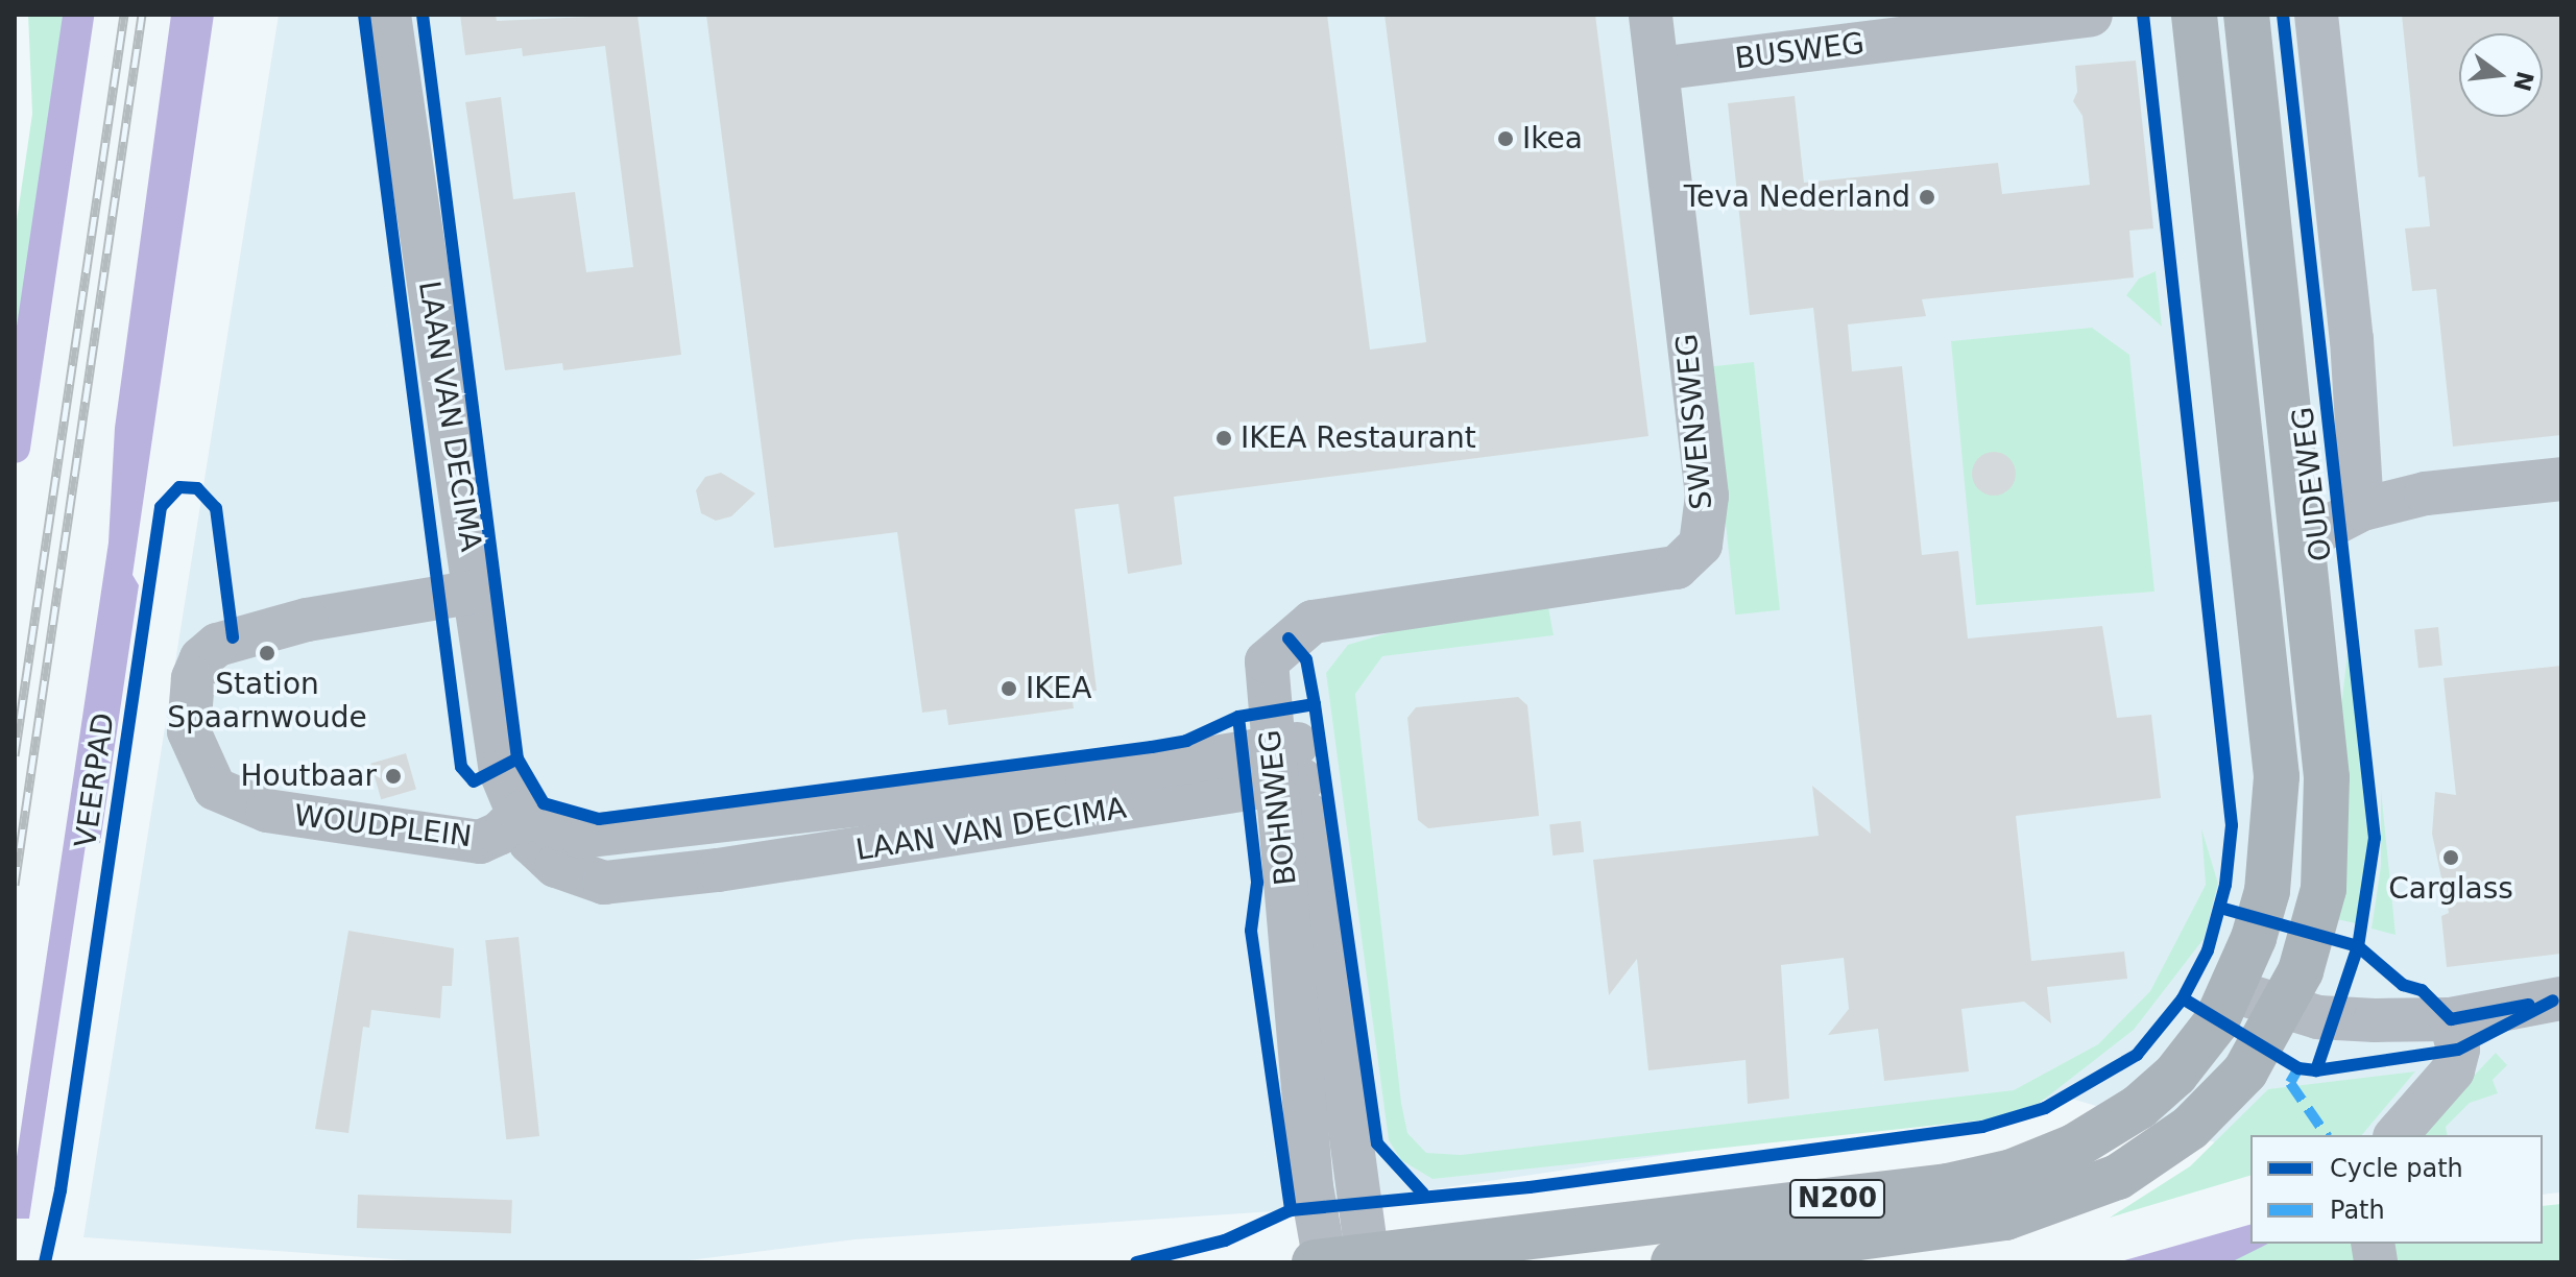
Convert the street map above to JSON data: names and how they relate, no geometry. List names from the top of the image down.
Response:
{
  "streets": {
    "main road": ["OUDEWEG", "N200"],
    "street": [
      "BUSWEG",
      "LAAN VAN DECIMA",
      "SWENSWEG",
      "BOHNWEG",
      "WOUDPLEIN"
    ],
    "cycle path": ["VEERPAD"]
  },
  "crossings": [
    ["BUSWEG", "SWENSWEG"],
    ["LAAN VAN DECIMA", "BOHNWEG"],
    ["LAAN VAN DECIMA", "WOUDPLEIN"],
    ["SWENSWEG", "BOHNWEG"],
    ["OUDEWEG", "N200"],
    ["BOHNWEG", "N200"]
  ],
  "places": [
    "Ikea",
    "Teva Nederland",
    "IKEA Restaurant",
    "Station Spaarnwoude",
    "IKEA",
    "Houtbaar",
    "Carglass"
  ],
  "legend": ["Cycle path", "Path"],
  "north": "right"
}
